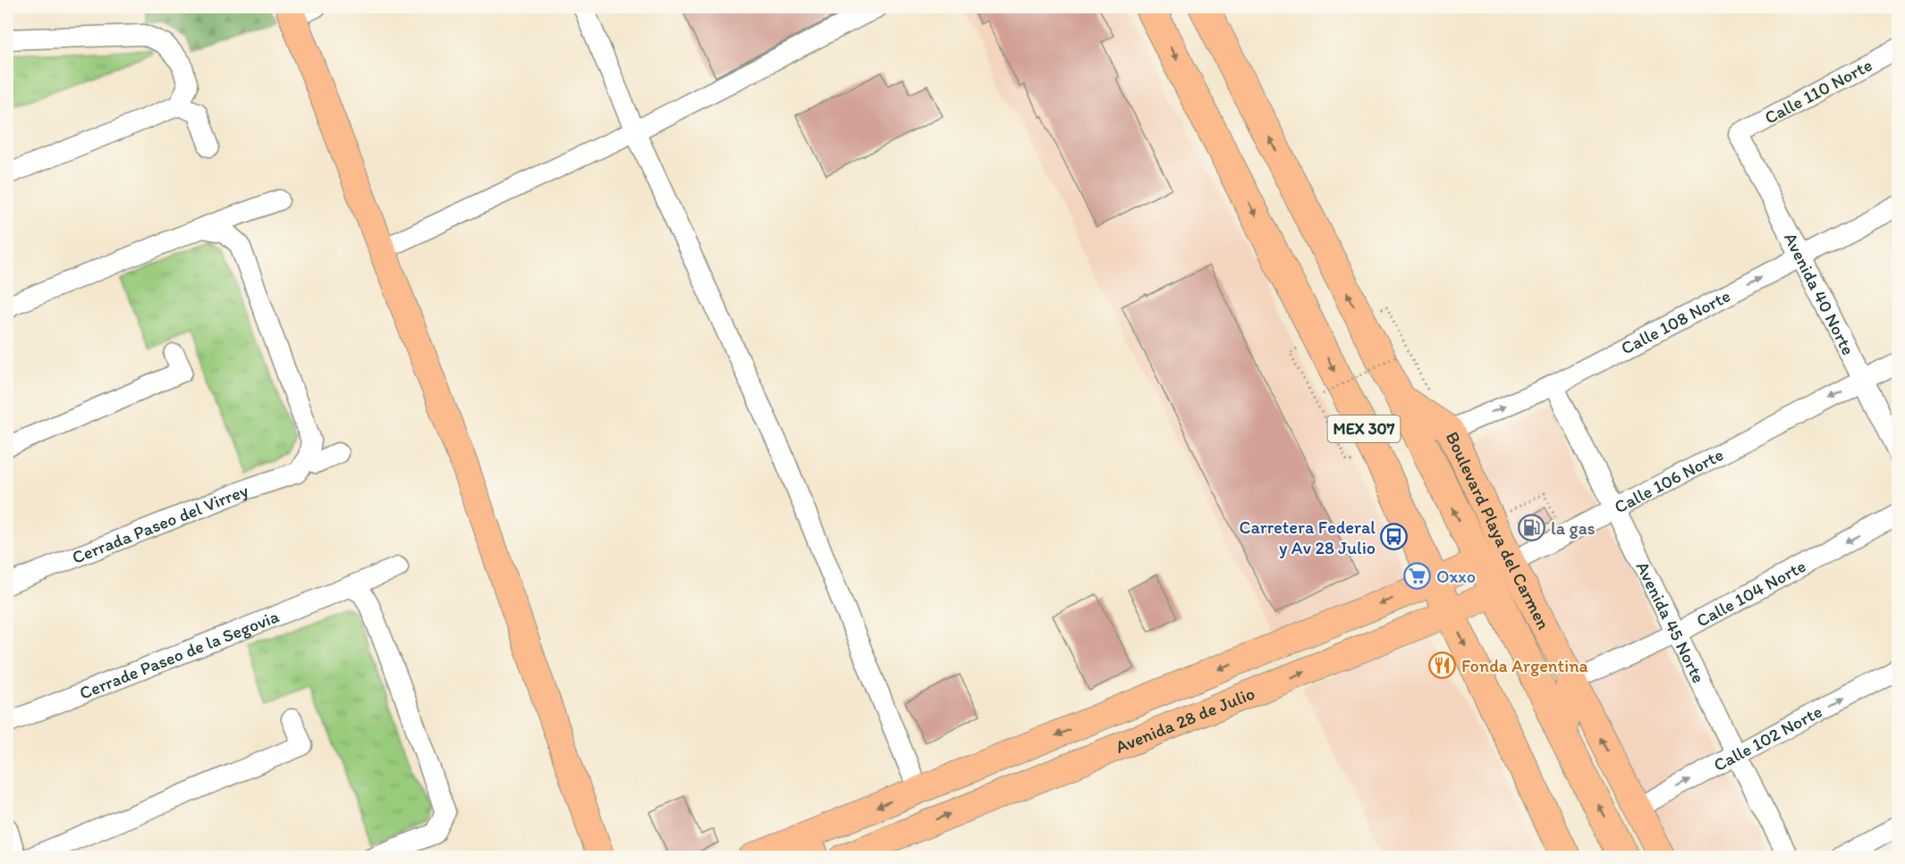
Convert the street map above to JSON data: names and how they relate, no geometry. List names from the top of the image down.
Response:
{
  "streets": {
    "highway": ["MEX 307"],
    "main road": ["Boulevard Playa del Carmen", "Avenida 28 de Julio"],
    "street": [
      "Calle 110 Norte",
      "Avenida 40 Norte",
      "Calle 108 Norte",
      "Calle 106 Norte",
      "Cerrada Paseo del Virrey",
      "Calle 104 Norte",
      "Avenida 45 Norte",
      "Cerrade Paseo de la Segovia",
      "Calle 102 Norte"
    ]
  },
  "crossings": [
    ["Calle 110 Norte", "Avenida 40 Norte"],
    ["Avenida 40 Norte", "Calle 108 Norte"],
    ["Avenida 40 Norte", "Calle 106 Norte"],
    ["Calle 108 Norte", "Boulevard Playa del Carmen"],
    ["Calle 108 Norte", "Avenida 45 Norte"],
    ["MEX 307", "Boulevard Playa del Carmen"],
    ["MEX 307", "Avenida 28 de Julio"],
    ["Calle 106 Norte", "Boulevard Playa del Carmen"],
    ["Calle 106 Norte", "Avenida 45 Norte"],
    ["Boulevard Playa del Carmen", "Calle 104 Norte"],
    ["Boulevard Playa del Carmen", "Calle 102 Norte"],
    ["Calle 104 Norte", "Avenida 45 Norte"],
    ["Avenida 45 Norte", "Calle 102 Norte"]
  ],
  "one_way": [
    "Calle 108 Norte",
    "Calle 106 Norte",
    "Calle 104 Norte",
    "Calle 102 Norte"
  ],
  "places": {
    "fuel station": ["la gas"],
    "bus stop": ["Carretera Federal y Av 28 Julio"],
    "supermarket": ["Oxxo"],
    "restaurant": ["Fonda Argentina"]
  }
}
